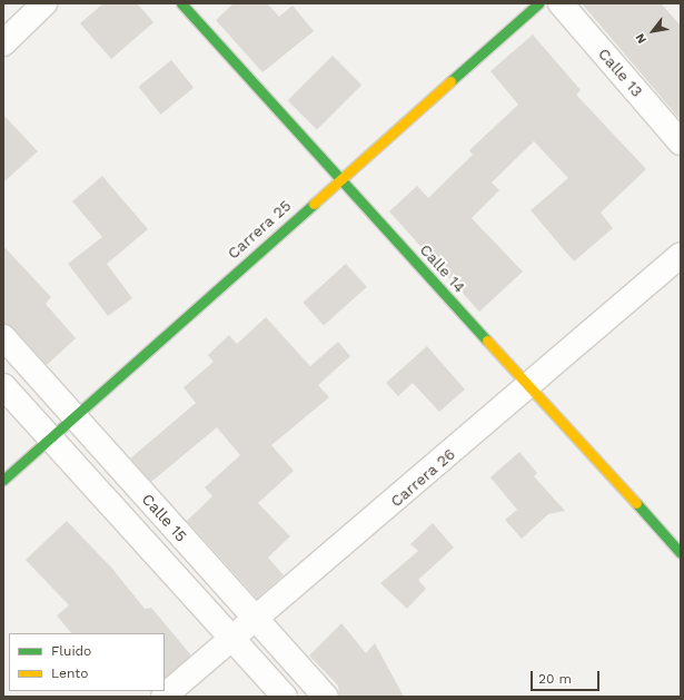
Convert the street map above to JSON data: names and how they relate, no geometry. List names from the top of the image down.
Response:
{
  "streets": {
    "street": [
      "Calle 13",
      "Carrera 25",
      "Calle 14",
      "Carrera 26",
      "Calle 15"
    ]
  },
  "crossings": [
    ["Carrera 25", "Calle 14"],
    ["Carrera 25", "Calle 15"],
    ["Calle 14", "Carrera 26"],
    ["Carrera 26", "Calle 15"]
  ],
  "legend": ["Fluido", "Lento"],
  "scale_bar": "20 m",
  "north": "bottom left"
}
